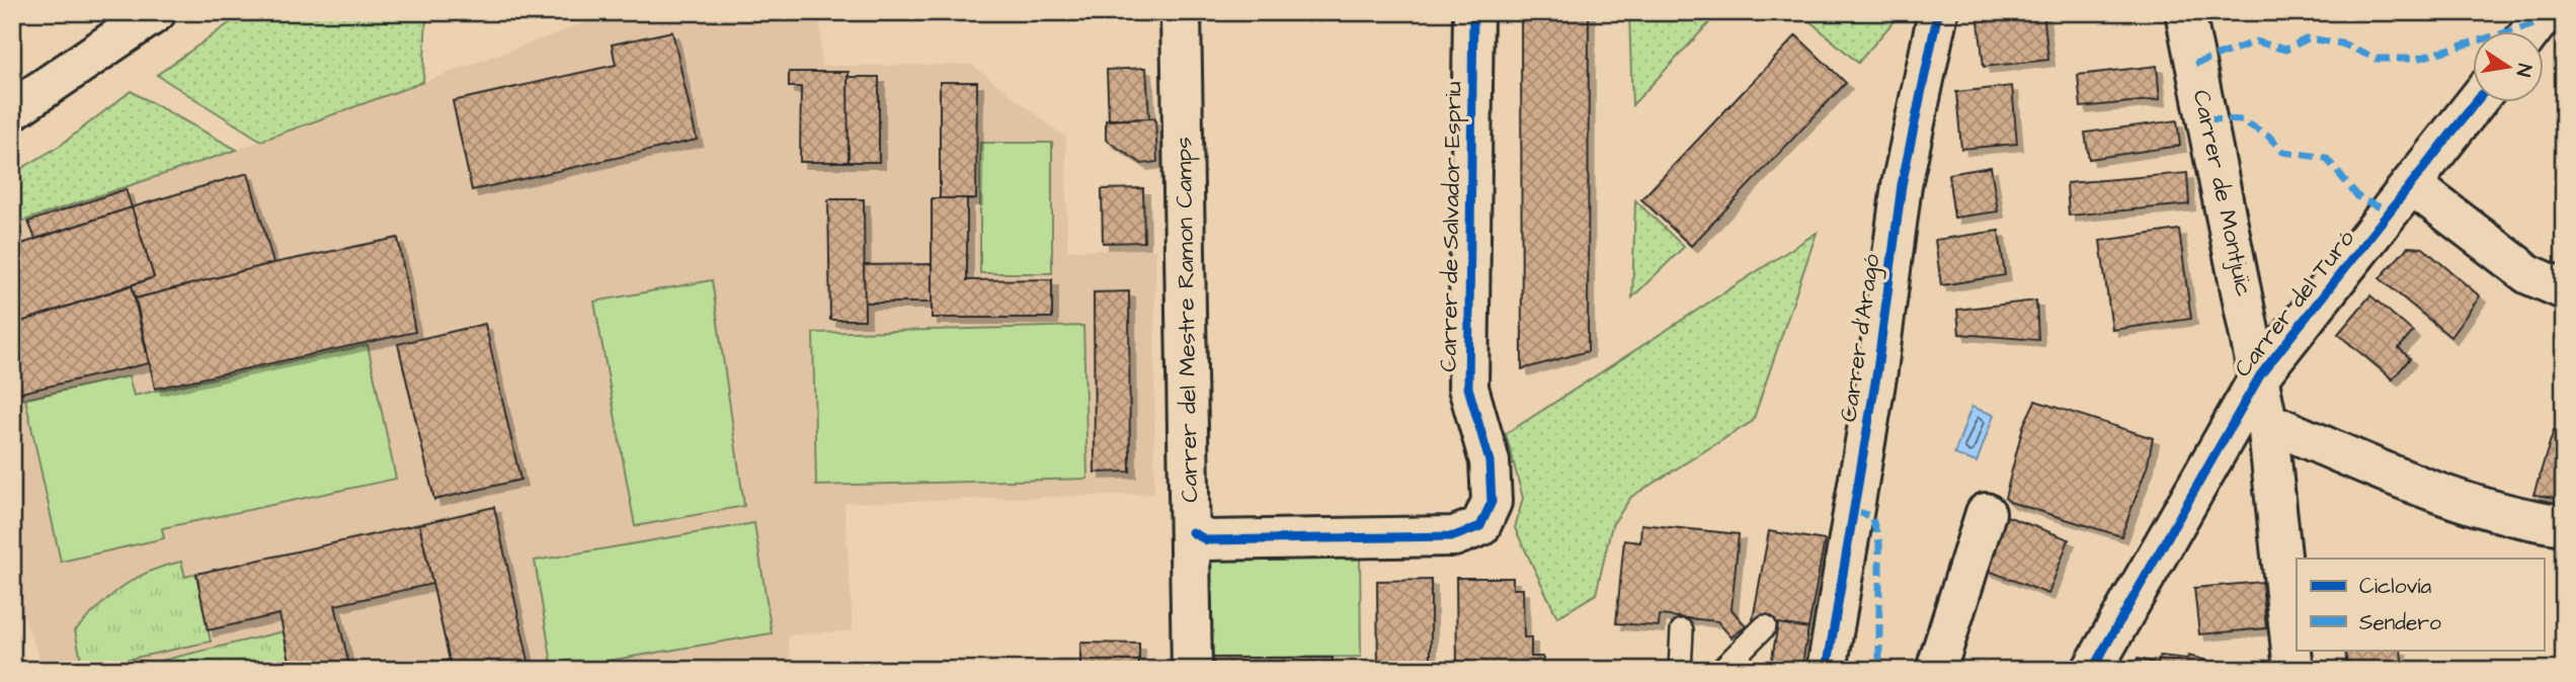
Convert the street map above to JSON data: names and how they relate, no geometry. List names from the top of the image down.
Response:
{
  "streets": {
    "street": [
      "Carrer de Montjuïc",
      "Carrer de Salvador Espriu",
      "Carrer del Turó",
      "Carrer del Mestre Ramon Camps",
      "Carrer d'Aragó"
    ]
  },
  "crossings": [
    ["Carrer de Montjuïc", "Carrer del Turó"],
    ["Carrer de Salvador Espriu", "Carrer del Mestre Ramon Camps"]
  ],
  "legend": ["Ciclovía", "Sendero"],
  "north": "right"
}
